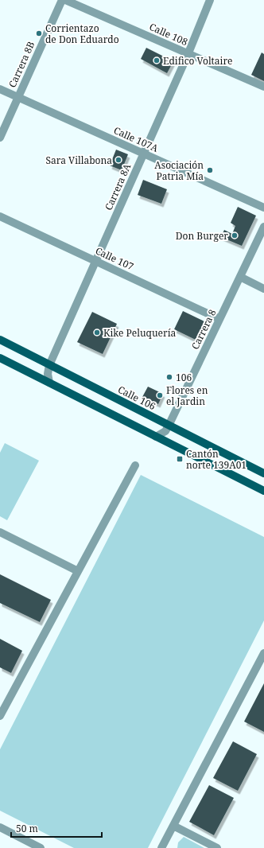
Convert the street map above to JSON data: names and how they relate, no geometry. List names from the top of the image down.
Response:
{
  "streets": {
    "main road": ["Calle 106"],
    "street": [
      "Calle 108",
      "Carrera 8B",
      "Calle 107A",
      "Carrera 8A",
      "Calle 107",
      "Carrera 8"
    ]
  },
  "crossings": [
    ["Calle 108", "Carrera 8A"],
    ["Carrera 8B", "Calle 107A"],
    ["Calle 107A", "Carrera 8A"],
    ["Carrera 8A", "Calle 107"],
    ["Carrera 8A", "Calle 106"],
    ["Calle 107", "Carrera 8"],
    ["Carrera 8", "Calle 106"]
  ],
  "places": {
    "other": [
      "Corrientazo de Don Eduardo",
      "Edifico Voltaire",
      "Sara Villabona",
      "Asociación Patria Mía",
      "Don Burger",
      "Kike Peluquería",
      "106",
      "Flores en el Jardin"
    ],
    "transit": ["Cantón norte 139A01"]
  },
  "scale_bar": "50 m"
}
